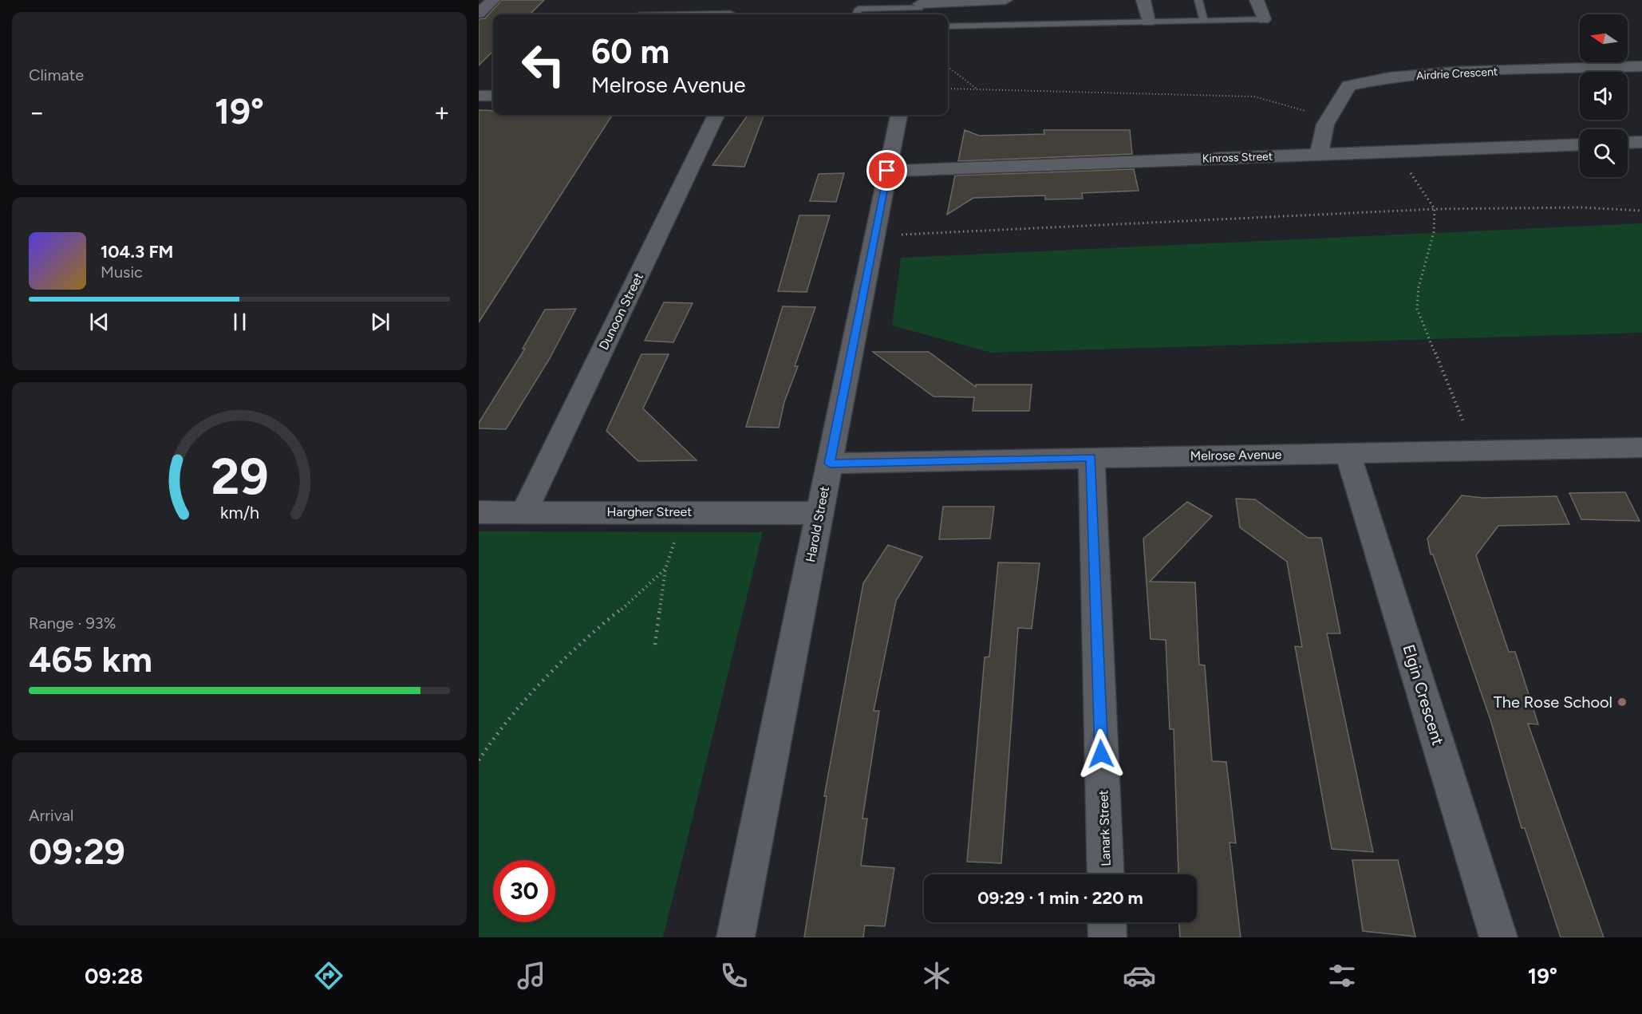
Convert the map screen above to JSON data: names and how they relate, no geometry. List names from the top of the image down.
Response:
{
  "streets": {
    "street": [
      "Airdrie Crescent",
      "Kinross Street",
      "Dunoon Street",
      "Melrose Avenue",
      "Hargher Street",
      "Harold Street",
      "Elgin Crescent",
      "Lanark Street"
    ]
  },
  "crossings": [
    ["Airdrie Crescent", "Kinross Street"],
    ["Kinross Street", "Harold Street"],
    ["Dunoon Street", "Hargher Street"],
    ["Melrose Avenue", "Harold Street"],
    ["Melrose Avenue", "Elgin Crescent"],
    ["Melrose Avenue", "Lanark Street"],
    ["Hargher Street", "Harold Street"]
  ],
  "places": ["The Rose School"],
  "north": "left",
  "page": {
    "tile": [
      "Climate",
      ["Range · 93%", "465 km"],
      ["Arrival", "09:29"]
    ],
    "turn": ["60 m", "Melrose Avenue"],
    "heat": ["−", "19°", "+"],
    "song": ["104.3 FM", "Music"],
    "limit": "30",
    "trip": "09:29 · 1 min · 220 m",
    "tabs": ["09:28", "19°"],
    "gauge": ["29", "km/h"]
  }
}
